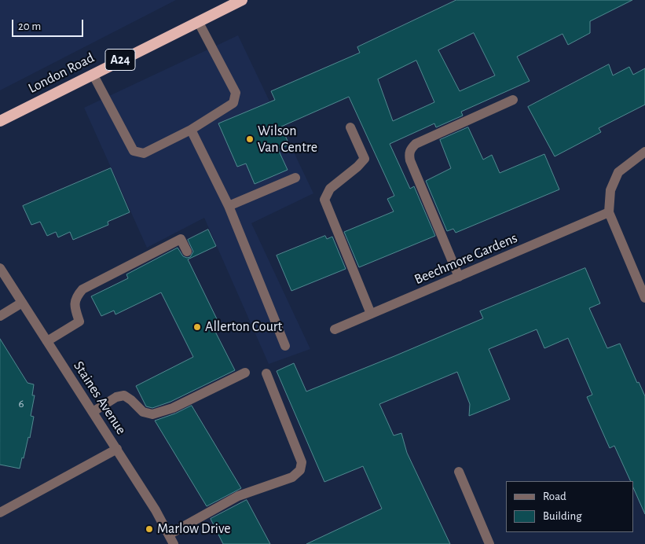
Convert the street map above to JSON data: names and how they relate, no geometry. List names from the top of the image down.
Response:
{
  "streets": {
    "highway": ["A24", "London Road"],
    "street": ["Beechmore Gardens", "Staines Avenue"]
  },
  "places": ["Wilson Van Centre", "Allerton Court", "Marlow Drive"],
  "house_numbers": ["6"],
  "legend": ["Road", "Building"],
  "scale_bar": "20 m"
}
